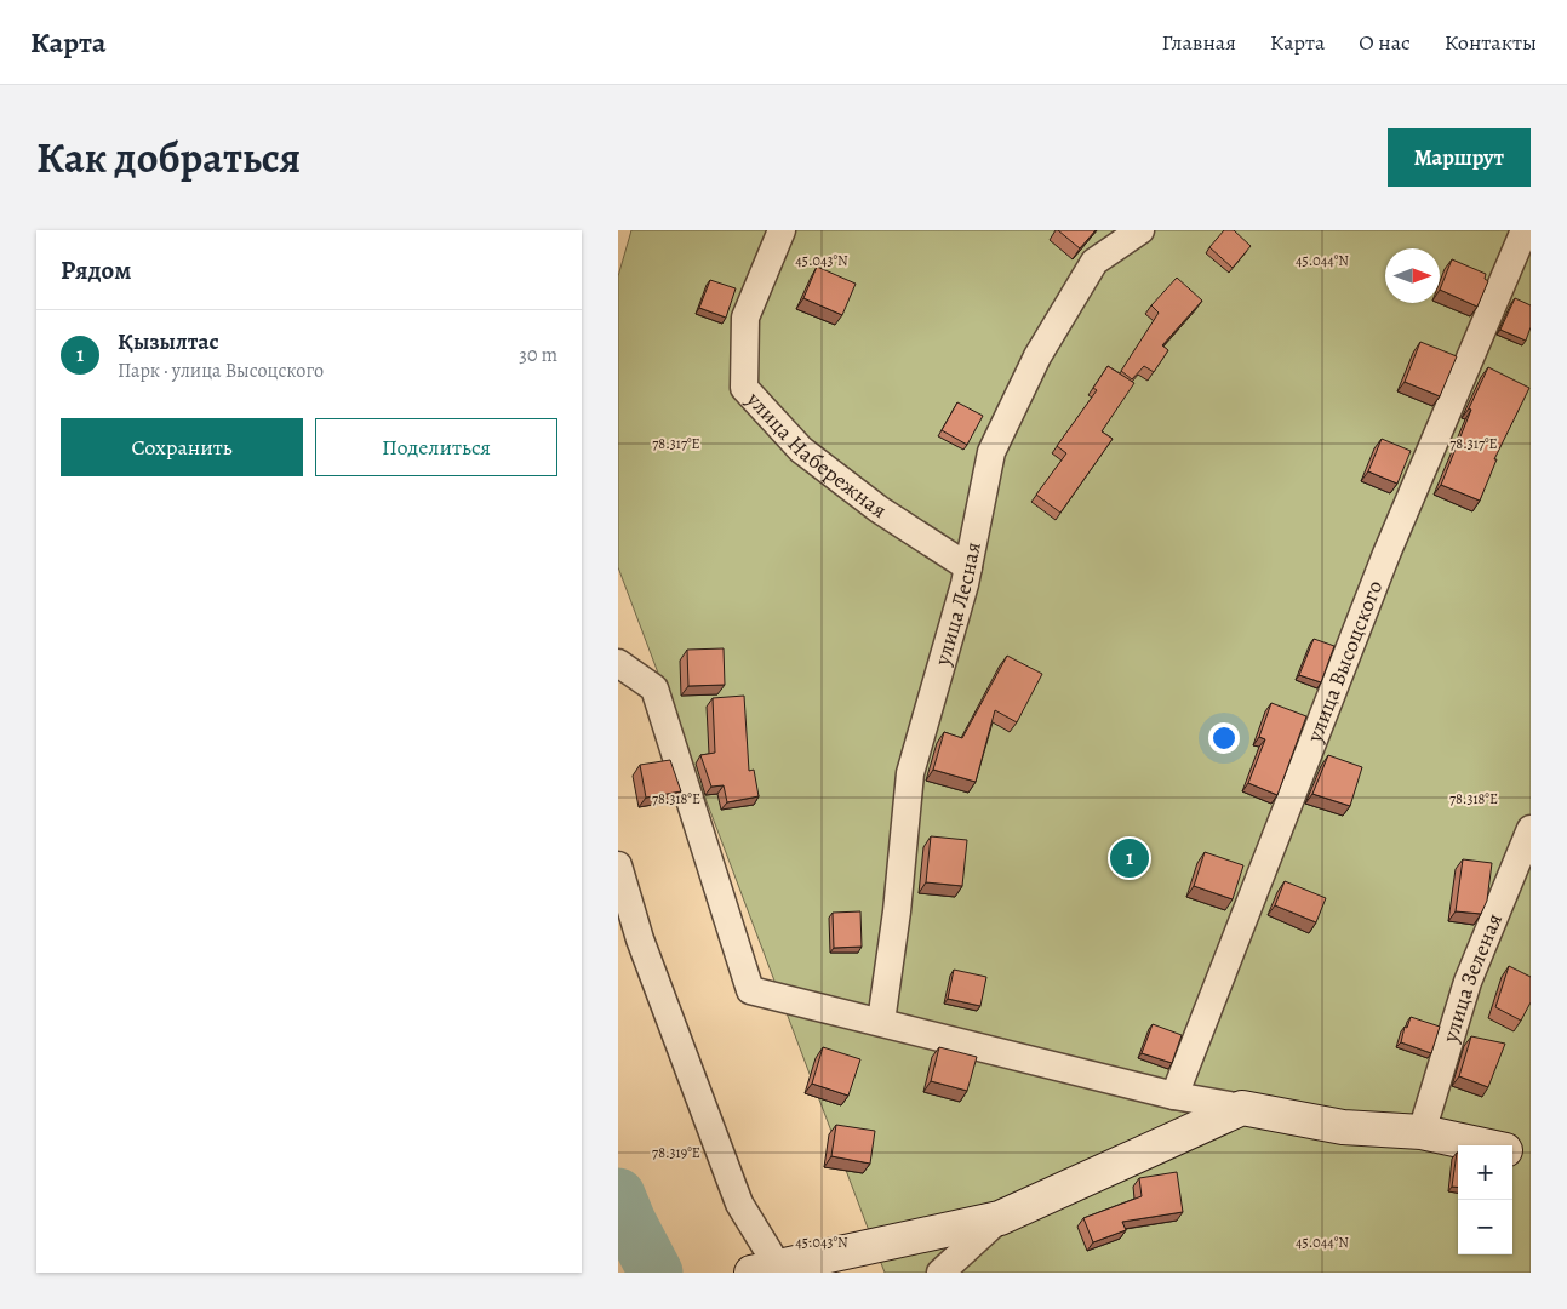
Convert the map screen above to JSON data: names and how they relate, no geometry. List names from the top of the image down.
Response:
{
  "streets": {
    "street": [
      "улица Набережная",
      "улица Лесная",
      "улица Высоцского",
      "улица Зеленая"
    ]
  },
  "crossings": [
    ["улица Набережная", "улица Лесная"]
  ],
  "north": "right",
  "page": {
    "header": "Карта",
    "nav": [
      "Главная",
      "Карта",
      "О нас",
      "Контакты"
    ],
    "title": "Как добраться",
    "buttons": [
      "Маршрут",
      ["Сохранить", "Поделиться"]
    ],
    "heading": "Рядом",
    "list": [
      {
        "mark": "1",
        "name": "Қызылтас",
        "note": "Парк · улица Высоцского",
        "value": "30 m"
      }
    ],
    "pins": "1",
    "map_buttons": ["+", "−"]
  },
  "coordinates": [
    "45.043°N",
    "45.044°N",
    "78.317°E",
    "78.318°E",
    "78.319°E"
  ]
}
